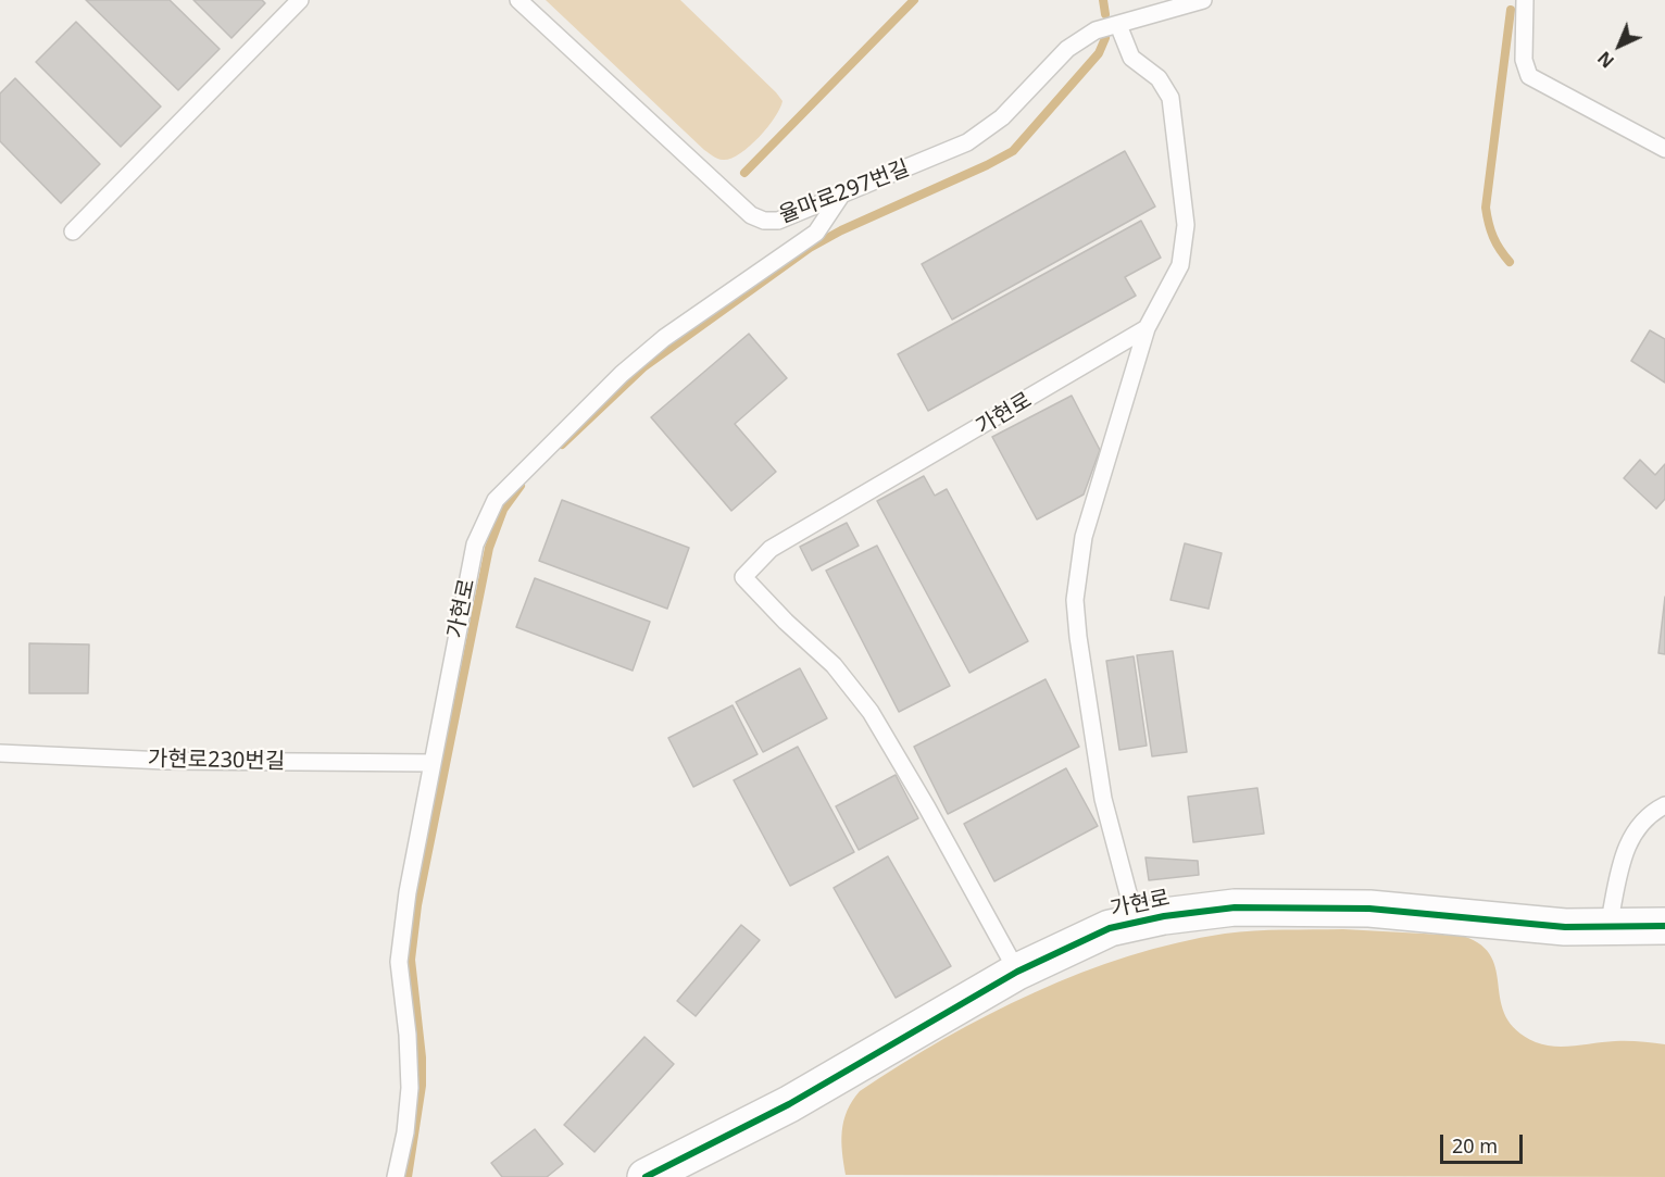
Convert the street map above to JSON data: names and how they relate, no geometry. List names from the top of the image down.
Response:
{
  "streets": {
    "street": ["가현로"],
    "lane": ["율마로297번길", "가현로230번길"]
  },
  "crossings": [
    ["율마로297번길", "가현로"],
    ["가현로", "가현로230번길"]
  ],
  "scale_bar": "20 m",
  "north": "bottom left"
}
